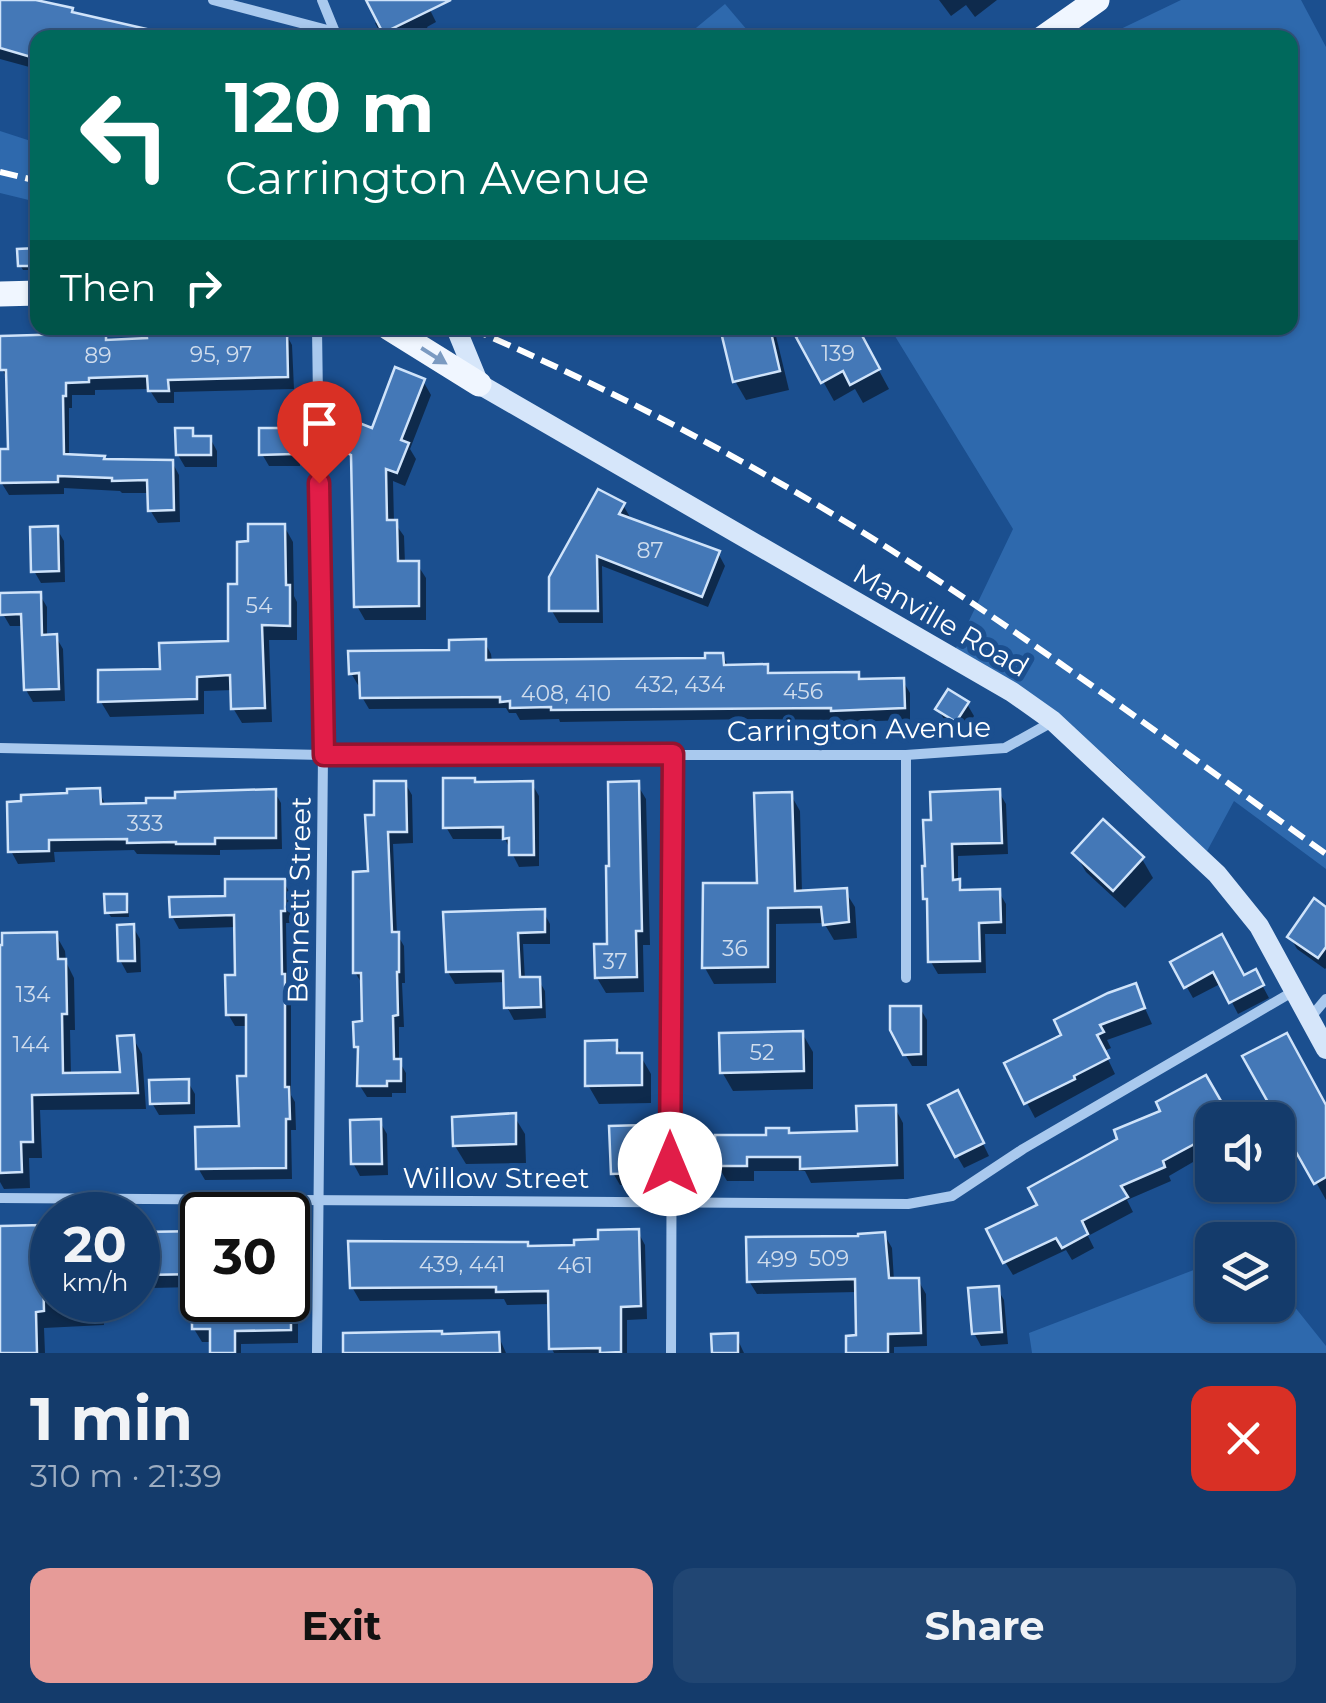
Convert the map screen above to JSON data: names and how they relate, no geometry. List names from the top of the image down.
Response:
{
  "streets": {
    "main road": ["Manville Road"],
    "street": ["Carrington Avenue", "Bennett Street", "Willow Street"]
  },
  "crossings": [
    ["Manville Road", "Carrington Avenue"],
    ["Manville Road", "Willow Street"],
    ["Carrington Avenue", "Bennett Street"],
    ["Bennett Street", "Willow Street"]
  ],
  "house_numbers": [
    "139",
    "95, 97",
    "89",
    "87",
    "54",
    "432, 434",
    "456",
    "408, 410",
    "333",
    "36",
    "37",
    "134",
    "144",
    "52",
    "509",
    "499",
    "439, 441",
    "461"
  ],
  "page": {
    "turn": ["120 m", "Carrington Avenue"],
    "then": "Then",
    "speed": "20 km/h",
    "limit": "30",
    "heading": ["1 min", "310 m · 21:39"],
    "buttons": ["Exit", "Share"]
  }
}
